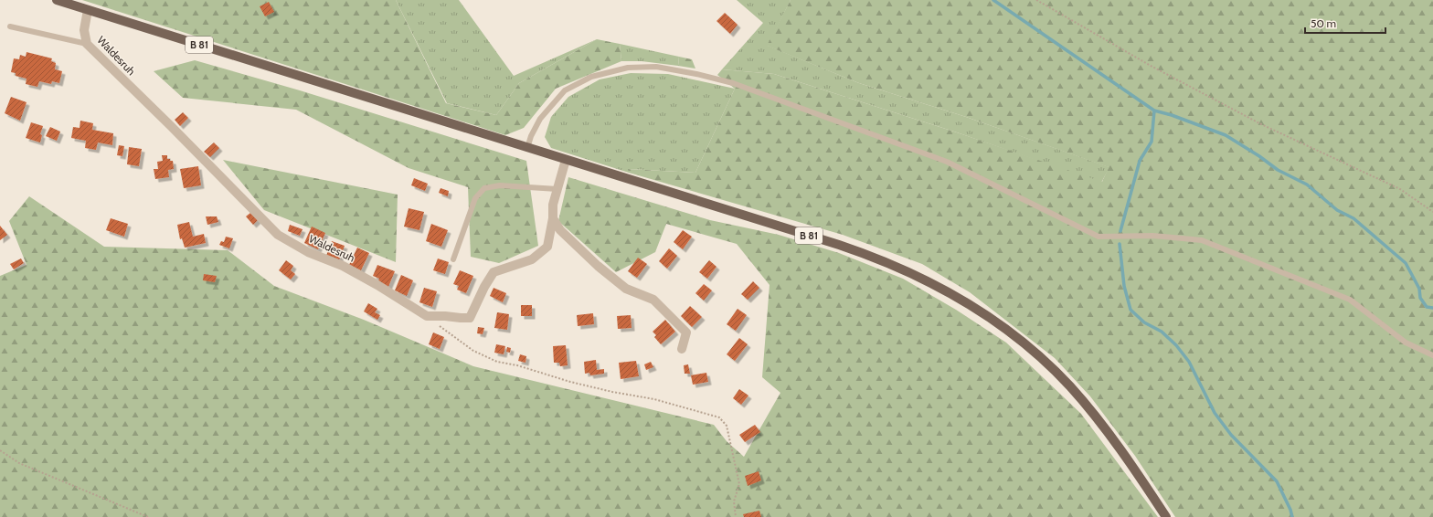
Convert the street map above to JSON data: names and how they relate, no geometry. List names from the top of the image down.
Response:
{
  "streets": {
    "main road": ["B 81"],
    "street": ["Waldesruh"]
  },
  "crossings": [
    ["B 81", "Waldesruh"]
  ],
  "scale_bar": "50 m"
}
